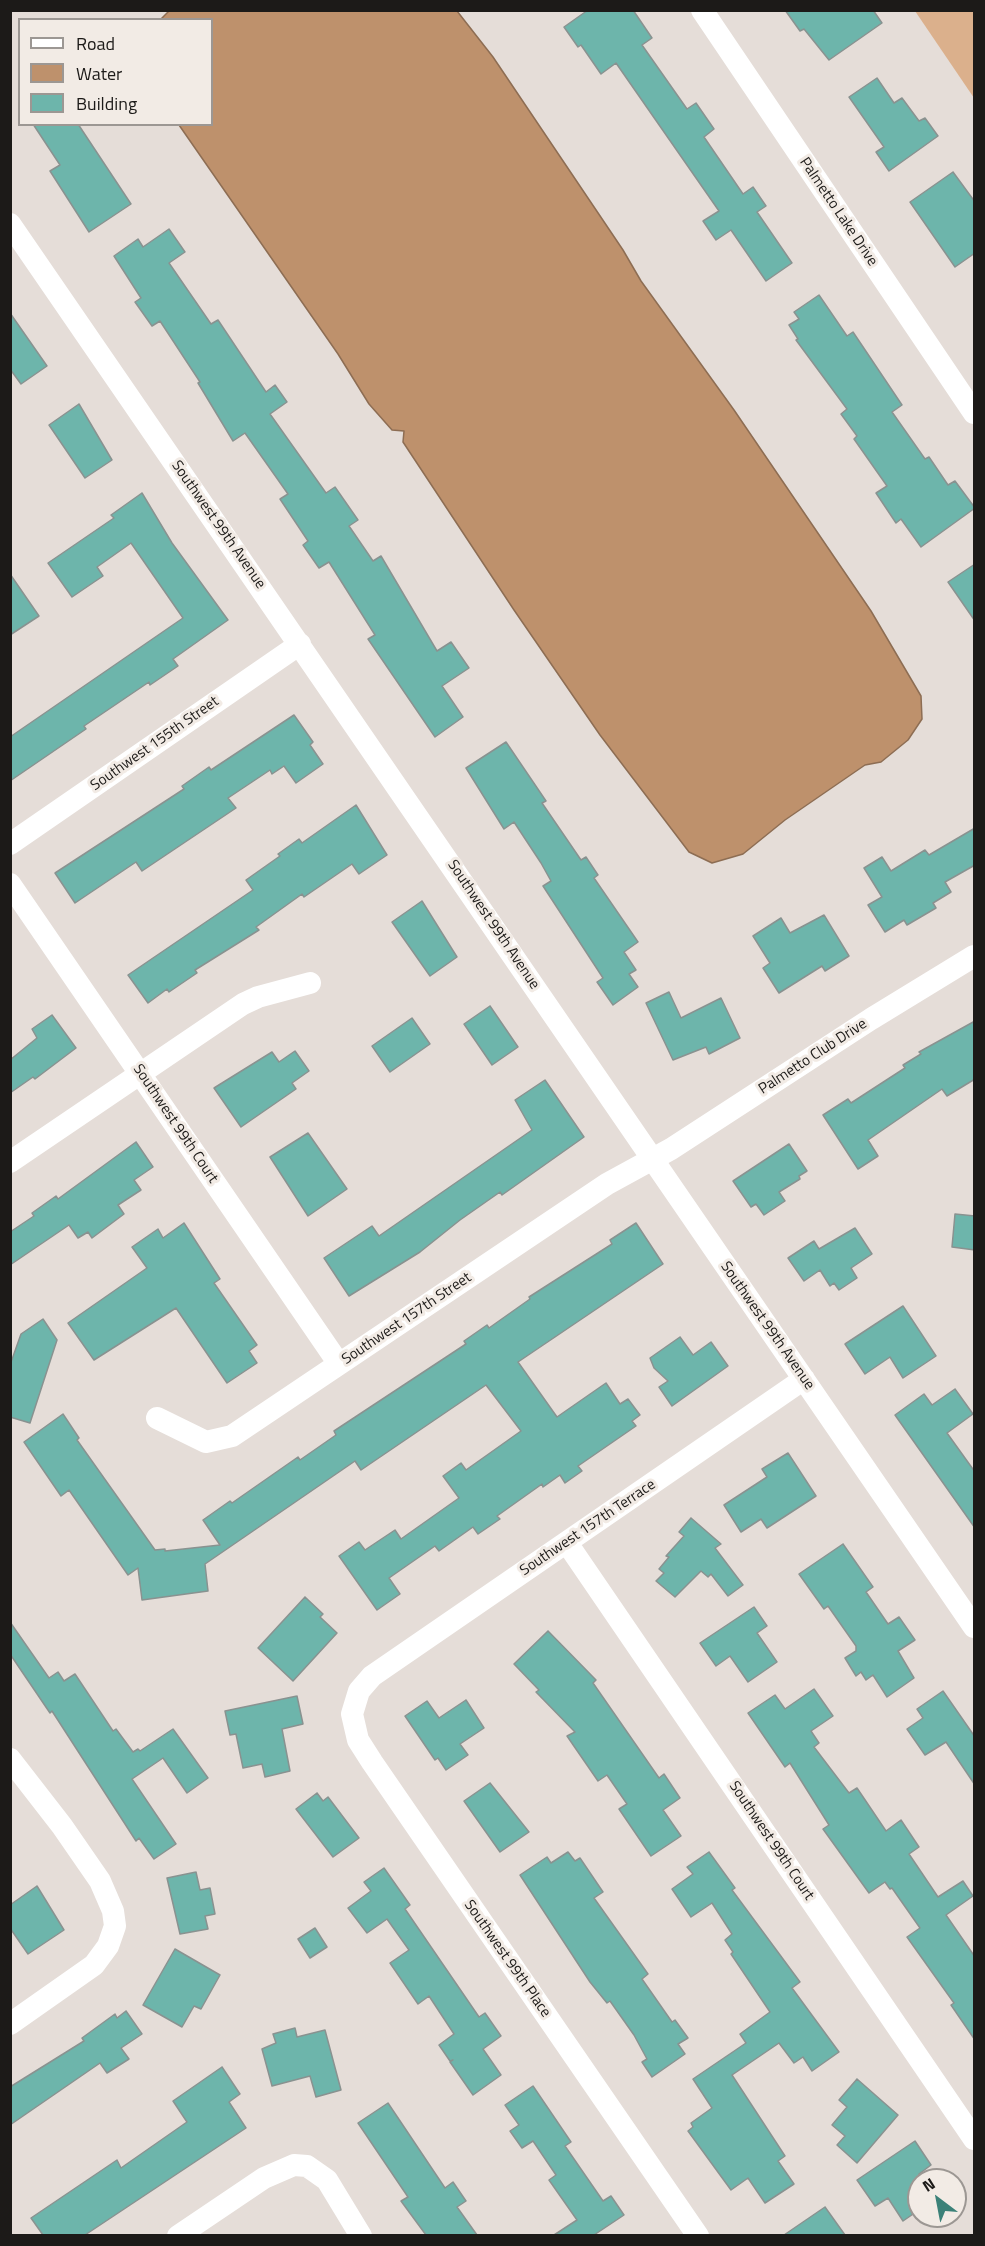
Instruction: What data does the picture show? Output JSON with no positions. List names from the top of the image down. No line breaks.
{"streets":{"street":["Palmetto Lake Drive","Southwest 99th Avenue","Southwest 155th Street","Palmetto Club Drive","Southwest 99th Court","Southwest 157th Street","Southwest 157th Terrace","Southwest 99th Place"]},"crossings":[["Southwest 99th Avenue","Southwest 155th Street"],["Southwest 99th Avenue","Palmetto Club Drive"],["Southwest 99th Avenue","Southwest 157th Street"],["Southwest 99th Avenue","Southwest 157th Terrace"],["Palmetto Club Drive","Southwest 157th Street"],["Southwest 99th Court","Southwest 157th Street"],["Southwest 99th Court","Southwest 157th Terrace"],["Southwest 157th Terrace","Southwest 99th Place"]],"legend":["Road","Water","Building"],"north":"top left"}
